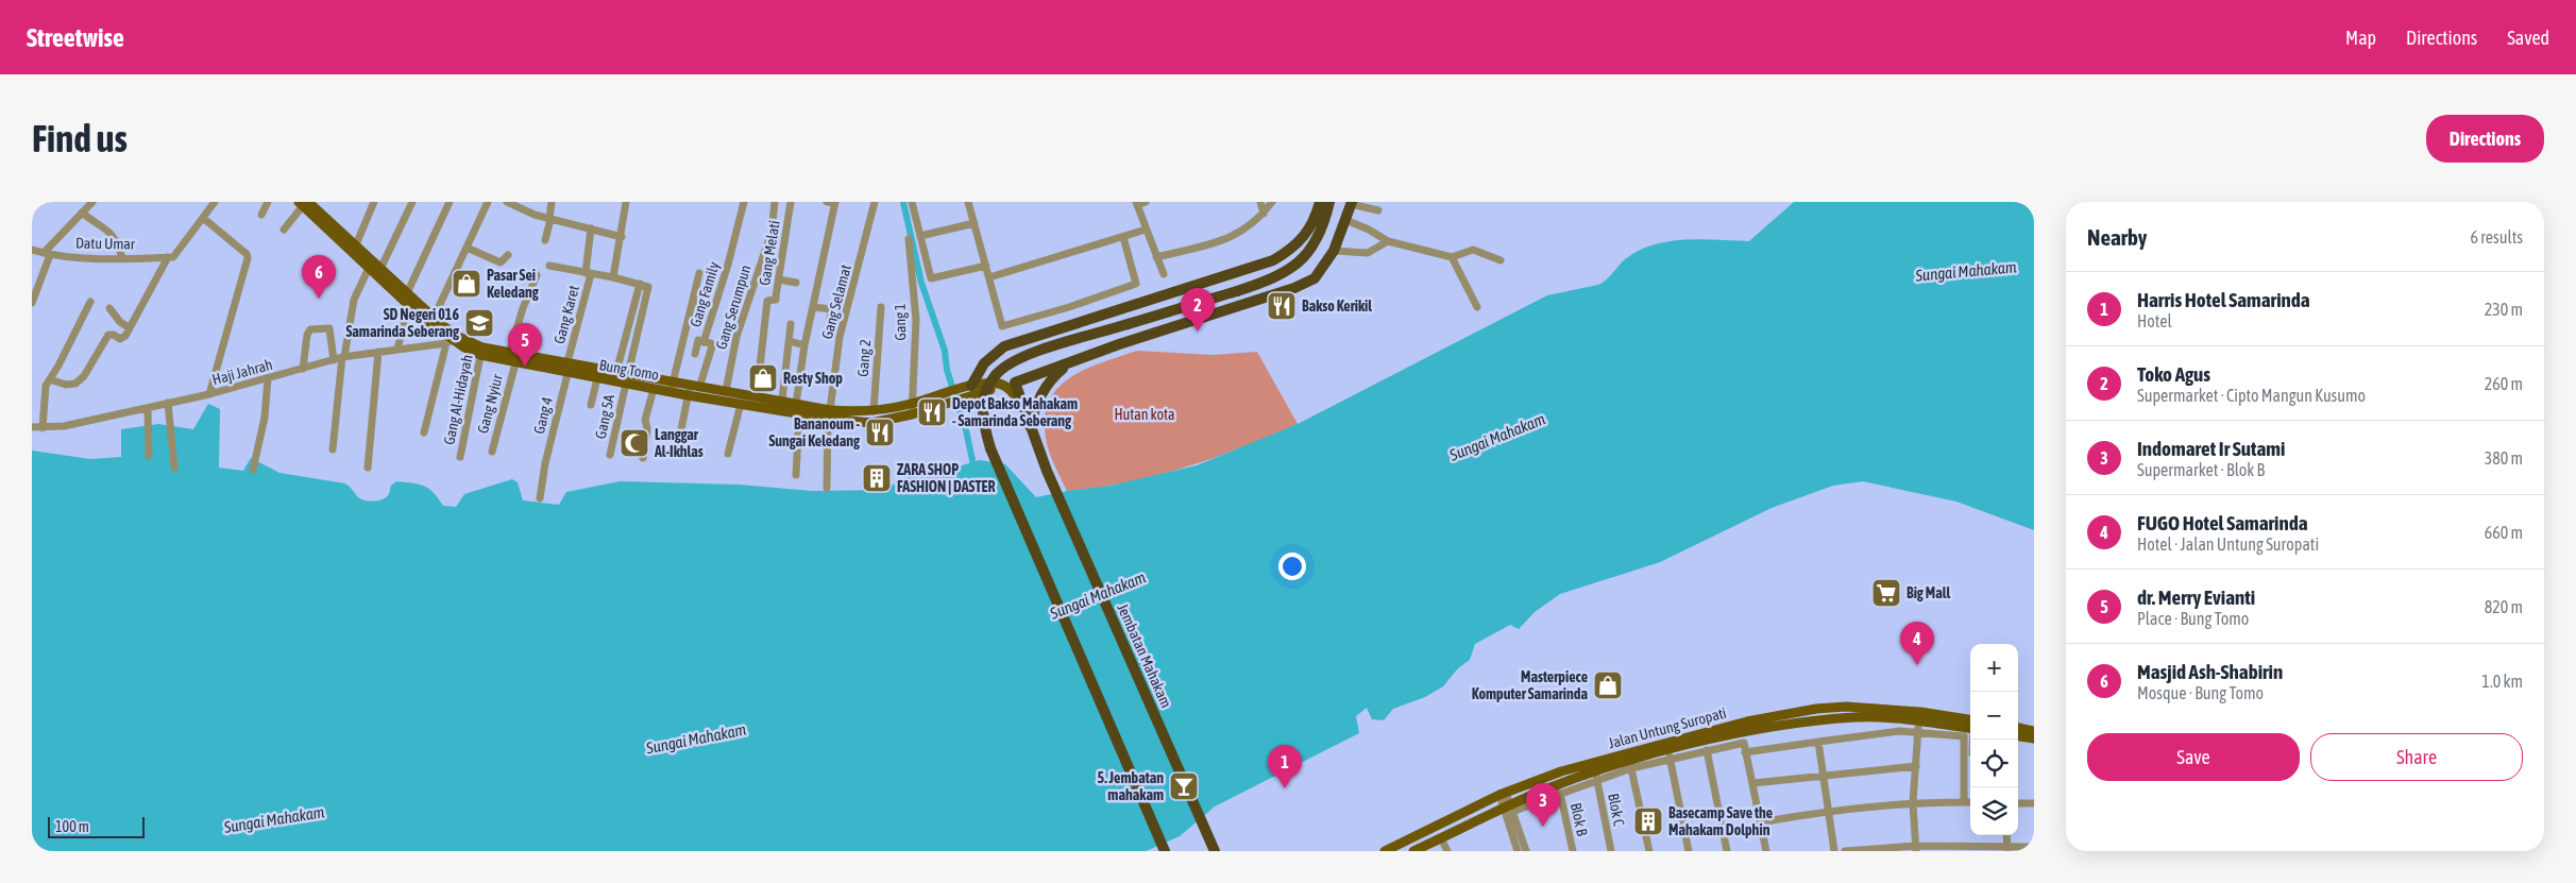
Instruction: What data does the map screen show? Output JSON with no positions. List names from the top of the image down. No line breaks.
{"streets":{"highway":["Jembatan Mahakam"],"main road":["Bung Tomo","Jalan Untung Suropati"],"street":["Datu Umar","Gang Melati","Gang Family","Gang Selamat","Gang Serumpun","Gang Karet","Gang 1","Gang 2","Haji Jahrah","Gang Al-Hidayah","Gang Nyiur","Gang 4","Gang 5A","Blok C","Blok B"]},"crossings":[["Gang Melati","Bung Tomo"],["Gang Family","Bung Tomo"],["Gang Selamat","Bung Tomo"],["Gang Serumpun","Bung Tomo"],["Gang Karet","Bung Tomo"],["Gang Karet","Gang 4"],["Gang 1","Bung Tomo"],["Gang 2","Bung Tomo"],["Bung Tomo","Haji Jahrah"],["Bung Tomo","Gang Al-Hidayah"],["Bung Tomo","Gang Nyiur"],["Bung Tomo","Gang 4"],["Bung Tomo","Gang 5A"],["Bung Tomo","Jembatan Mahakam"],["Jalan Untung Suropati","Blok C"]],"water":["Sungai Mahakam"],"parks":["Hutan kota"],"places":{"shop":["Pasar Sei Keledang","Resty Shop","Masterpiece Komputer Samarinda"],"restaurant":["Bakso Kerikil","Depot Bakso Mahakam - Samarinda Seberang","Bananoum - Sungai Keledang"],"school or university":["SD Negeri 016 Samarinda Seberang"],"mosque":["Langgar Al-Ikhlas"],"building":["ZARA SHOP FASHION | DASTER","Basecamp Save the Mahakam Dolphin"],"supermarket":["Big Mall"],"bar":["5. Jembatan mahakam"]},"scale_bar":"100 m","page":{"header":"Streetwise","nav":["Map","Directions","Saved"],"buttons":["Directions",["Save","Share"]],"title":"Find us","heading":["Nearby","6 results"],"pins":["6","2","5","4","1","3"],"list":[{"mark":"1","name":"Harris Hotel Samarinda","note":"Hotel","value":"230 m"},{"mark":"2","name":"Toko Agus","note":"Supermarket · Cipto Mangun Kusumo","value":"260 m"},{"mark":"3","name":"Indomaret Ir Sutami","note":"Supermarket · Blok B","value":"380 m"},{"mark":"4","name":"FUGO Hotel Samarinda","note":"Hotel · Jalan Untung Suropati","value":"660 m"},{"mark":"5","name":"dr. Merry Evianti","note":"Place · Bung Tomo","value":"820 m"},{"mark":"6","name":"Masjid Ash-Shabirin","note":"Mosque · Bung Tomo","value":"1.0 km"}],"map_buttons":["+","−"],"scale":"100 m"}}
